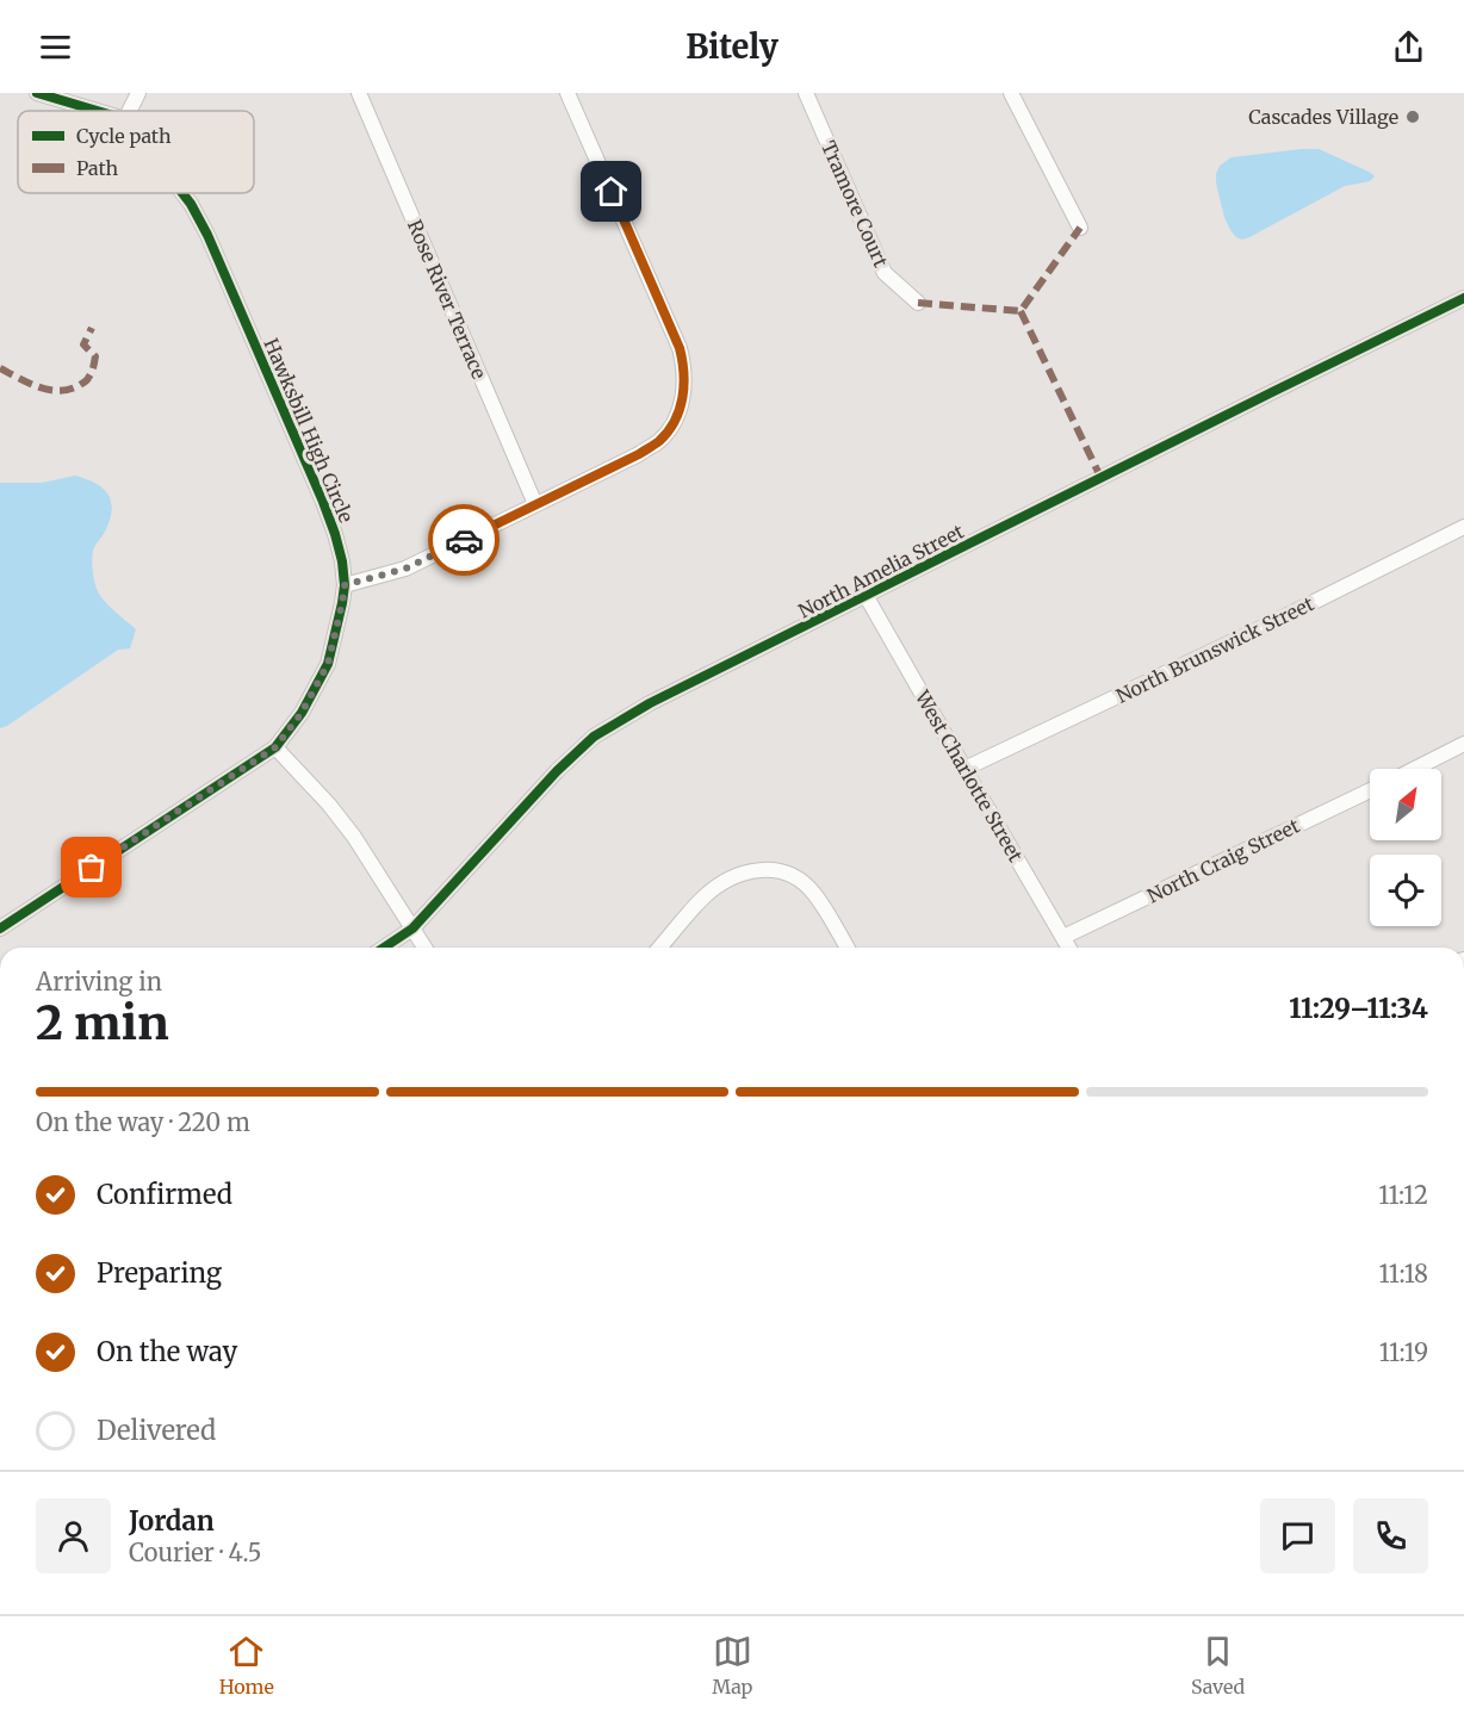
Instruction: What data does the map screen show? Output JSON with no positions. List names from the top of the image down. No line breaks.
{"streets":{"street":["Tramore Court","Rose River Terrace","Hawksbill High Circle","North Amelia Street","North Brunswick Street","West Charlotte Street","North Craig Street"]},"crossings":[["North Amelia Street","West Charlotte Street"],["North Brunswick Street","West Charlotte Street"],["West Charlotte Street","North Craig Street"]],"places":["Cascades Village"],"legend":["Cycle path","Path"],"north":"top right","page":{"header":"Bitely","heading":["2 min","Arriving in","11:29–11:34"],"panel":["Jordan","Courier · 4.5"],"bar":"On the way · 220 m","list":[["Confirmed","11:12"],["Preparing","11:18"],["On the way","11:19"],"Delivered"],"tabs":["Home","Map","Saved"]}}
